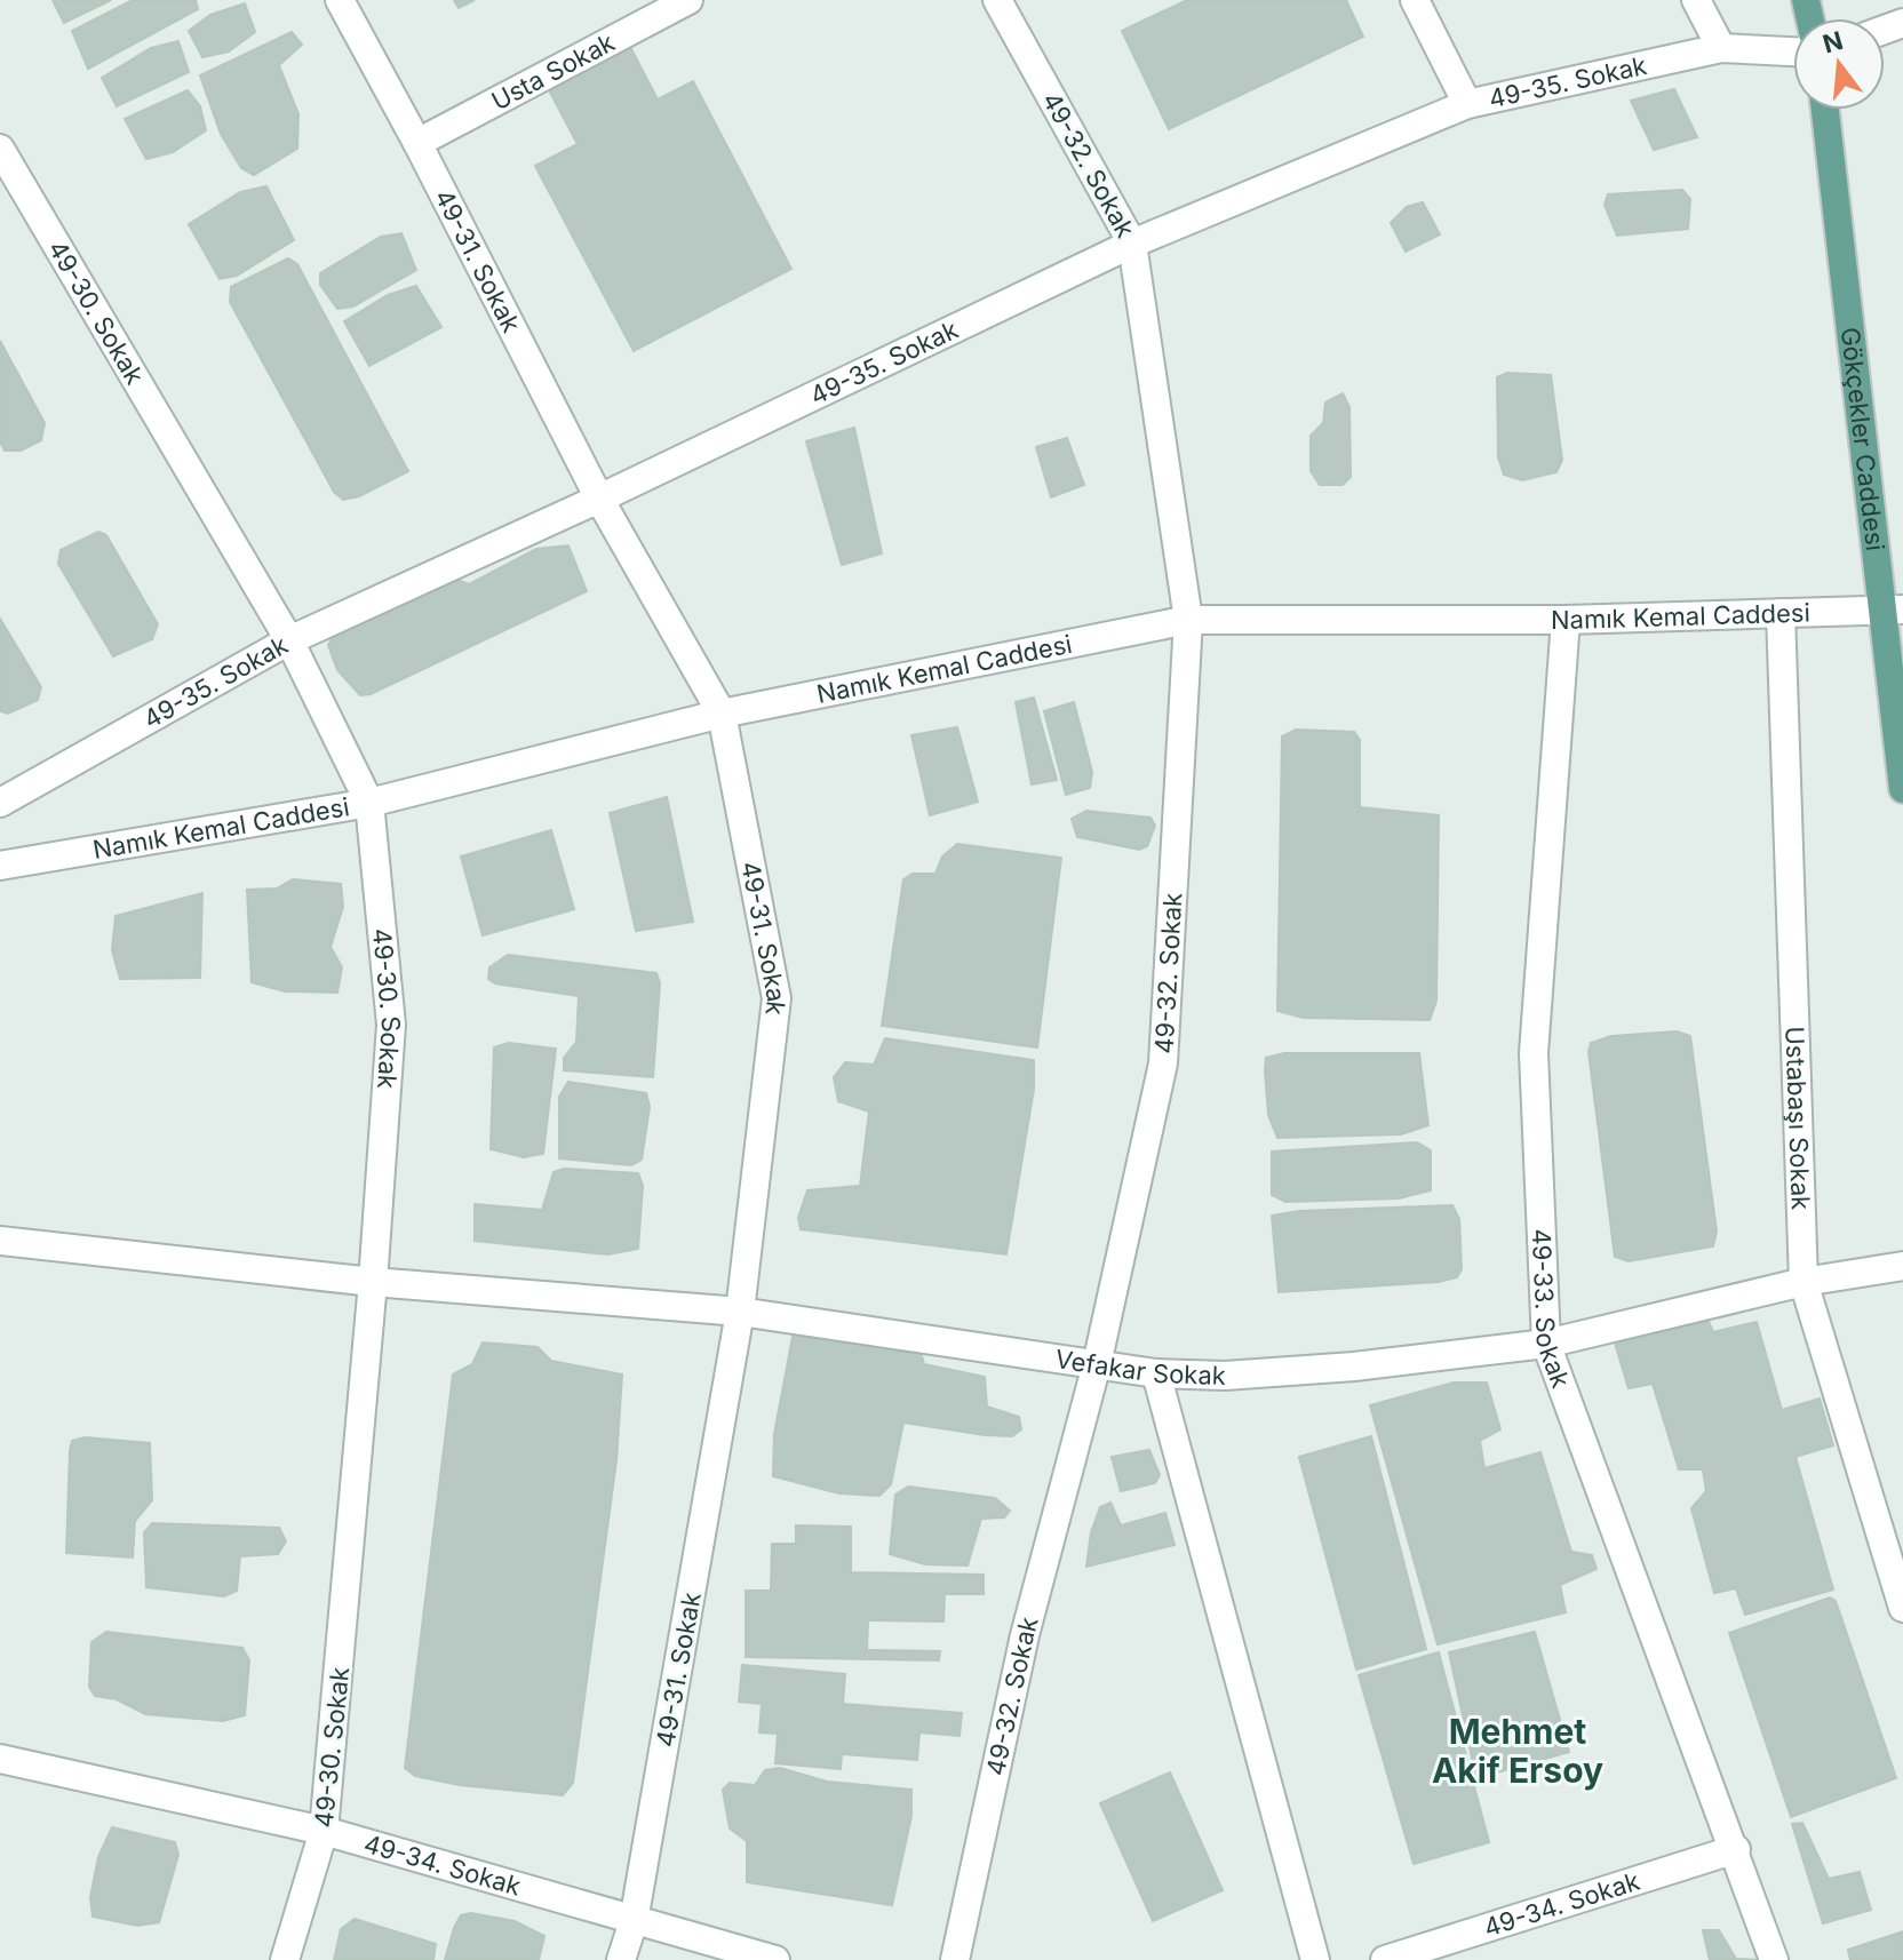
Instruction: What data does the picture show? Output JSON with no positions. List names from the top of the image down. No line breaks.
{"streets":{"main road":["Gökçekler Caddesi"],"street":["Usta Sokak","49-35. Sokak","49-32. Sokak","49-31. Sokak","49-30. Sokak","Namık Kemal Caddesi","Ustabaşı Sokak","49-33. Sokak","Vefakar Sokak","49-34. Sokak"]},"crossings":[["Usta Sokak","49-31. Sokak"],["49-35. Sokak","49-32. Sokak"],["49-35. Sokak","49-31. Sokak"],["49-35. Sokak","49-30. Sokak"],["49-32. Sokak","Namık Kemal Caddesi"],["49-32. Sokak","Vefakar Sokak"],["49-31. Sokak","Namık Kemal Caddesi"],["49-31. Sokak","Vefakar Sokak"],["49-31. Sokak","49-34. Sokak"],["49-30. Sokak","Namık Kemal Caddesi"],["49-30. Sokak","Vefakar Sokak"],["49-30. Sokak","49-34. Sokak"],["Gökçekler Caddesi","Namık Kemal Caddesi"],["Namık Kemal Caddesi","Ustabaşı Sokak"],["Namık Kemal Caddesi","49-33. Sokak"],["Ustabaşı Sokak","Vefakar Sokak"],["49-33. Sokak","Vefakar Sokak"],["49-33. Sokak","49-34. Sokak"]],"districts":["Mehmet Akif Ersoy"],"north":"top"}
